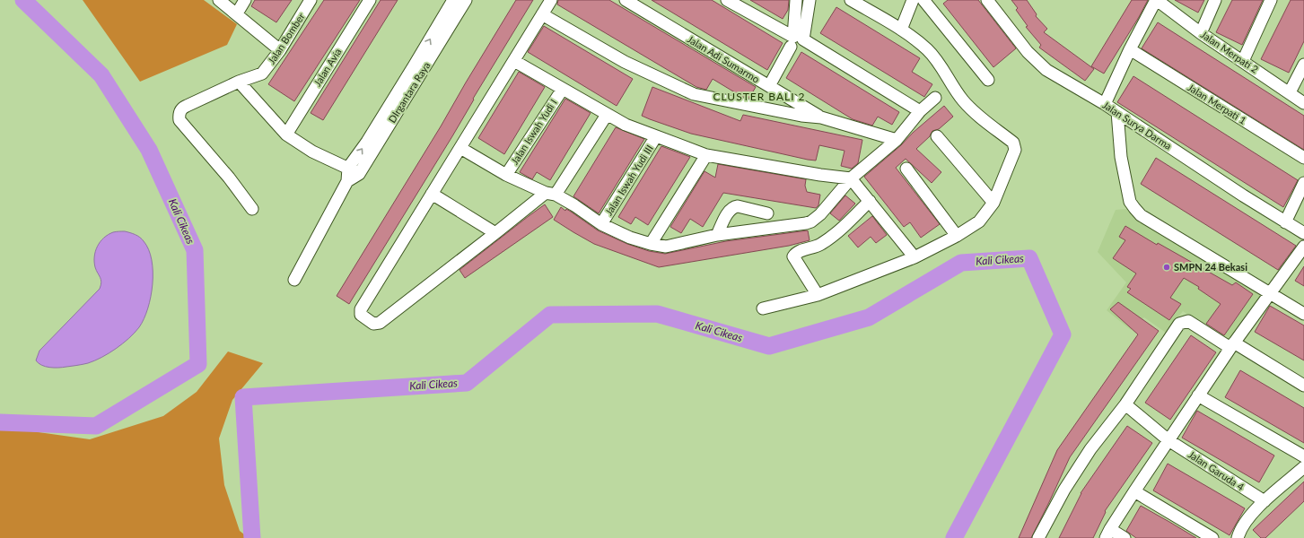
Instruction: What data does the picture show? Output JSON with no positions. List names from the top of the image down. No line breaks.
{"streets":{"street":["Jalan Bomber","Jalan Merpati 2","Jalan Adi Sumarmo","Jalan Avia","DIrgantara Raya","Jalan Merpati 1","Jalan Surya Darma","Jalan Iswah Yudi I","Jalan Iswah Yudi III","Jalan Garuda 4"]},"districts":["CLUSTER BALI 2"],"water":["Kali Cikeas"],"places":["SMPN 24 Bekasi"]}
